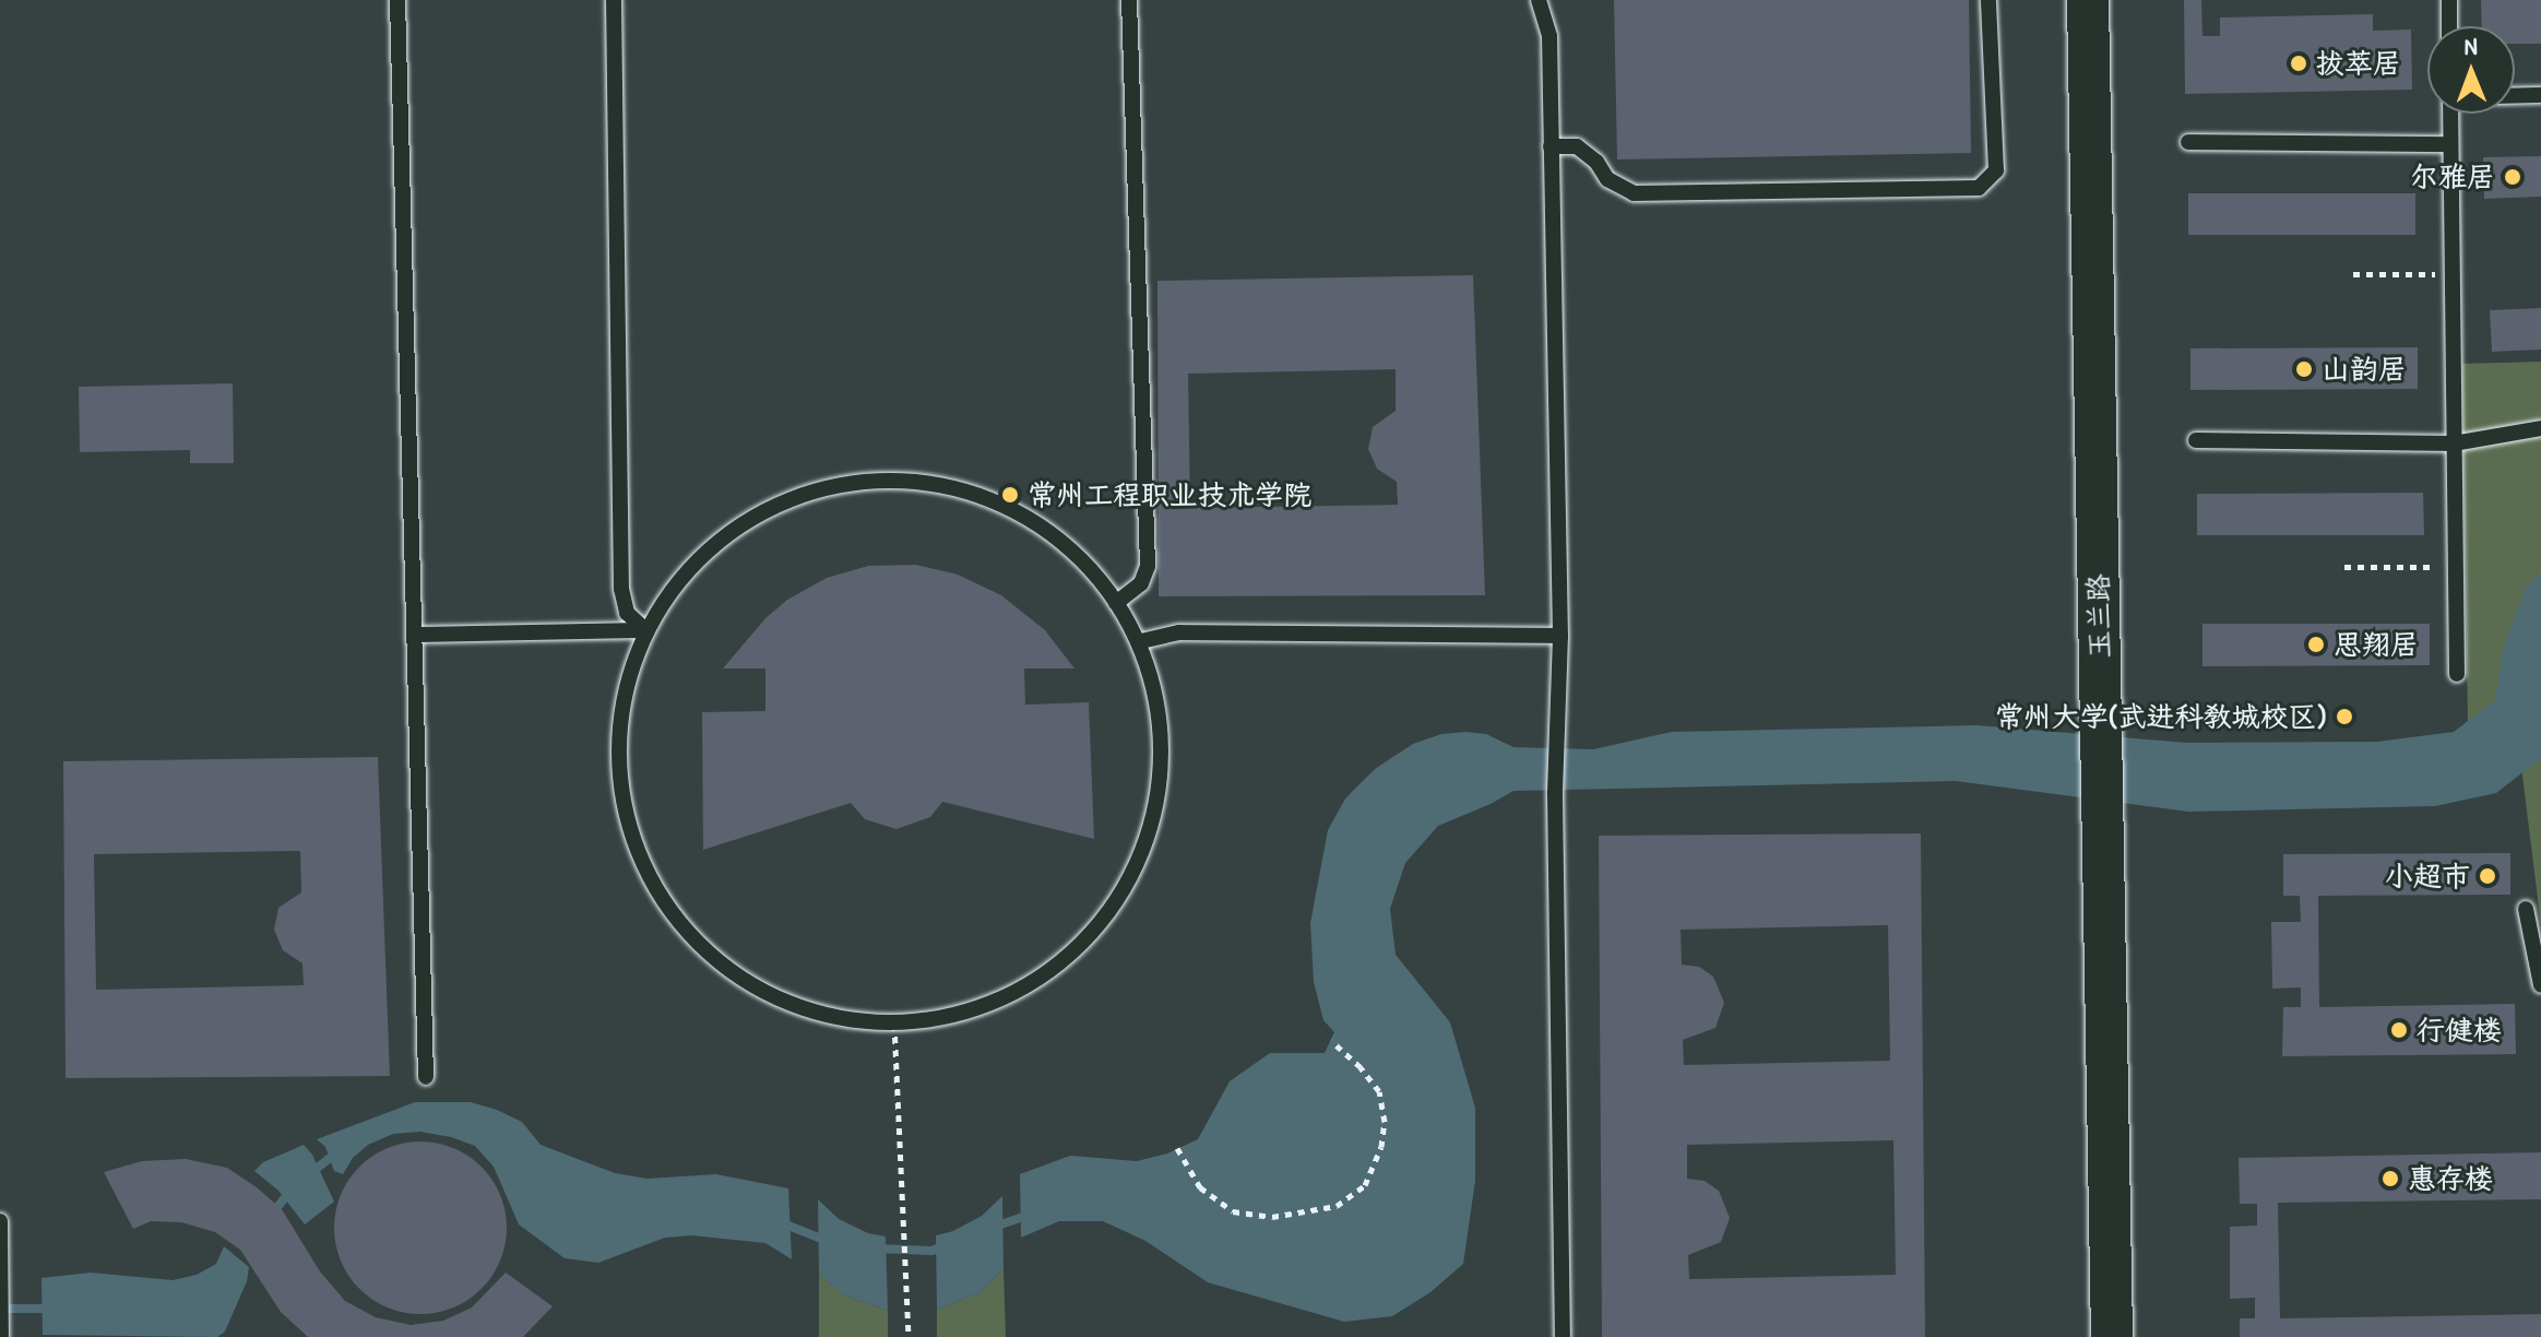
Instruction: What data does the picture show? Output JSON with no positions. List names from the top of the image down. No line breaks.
{"streets":{"street":["玉兰路"]},"places":["拔萃居","尔雅居","山韵居","常州工程职业技术学院","思翔居","常州大学(武进科教城校区)","小超市","行健楼","惠存楼"],"north":"top"}
